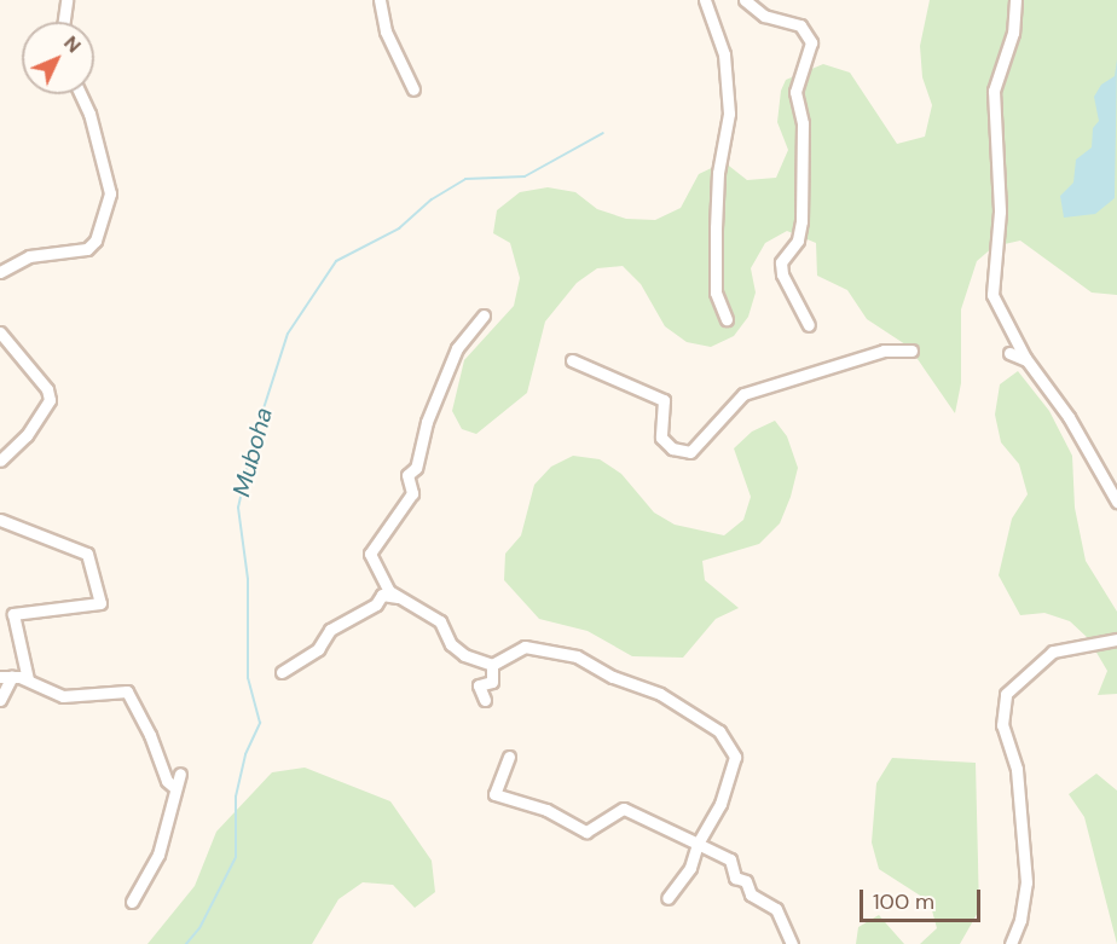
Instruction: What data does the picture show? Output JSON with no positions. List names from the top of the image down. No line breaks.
{"water":["Muboha"],"scale_bar":"100 m","north":"top right"}
